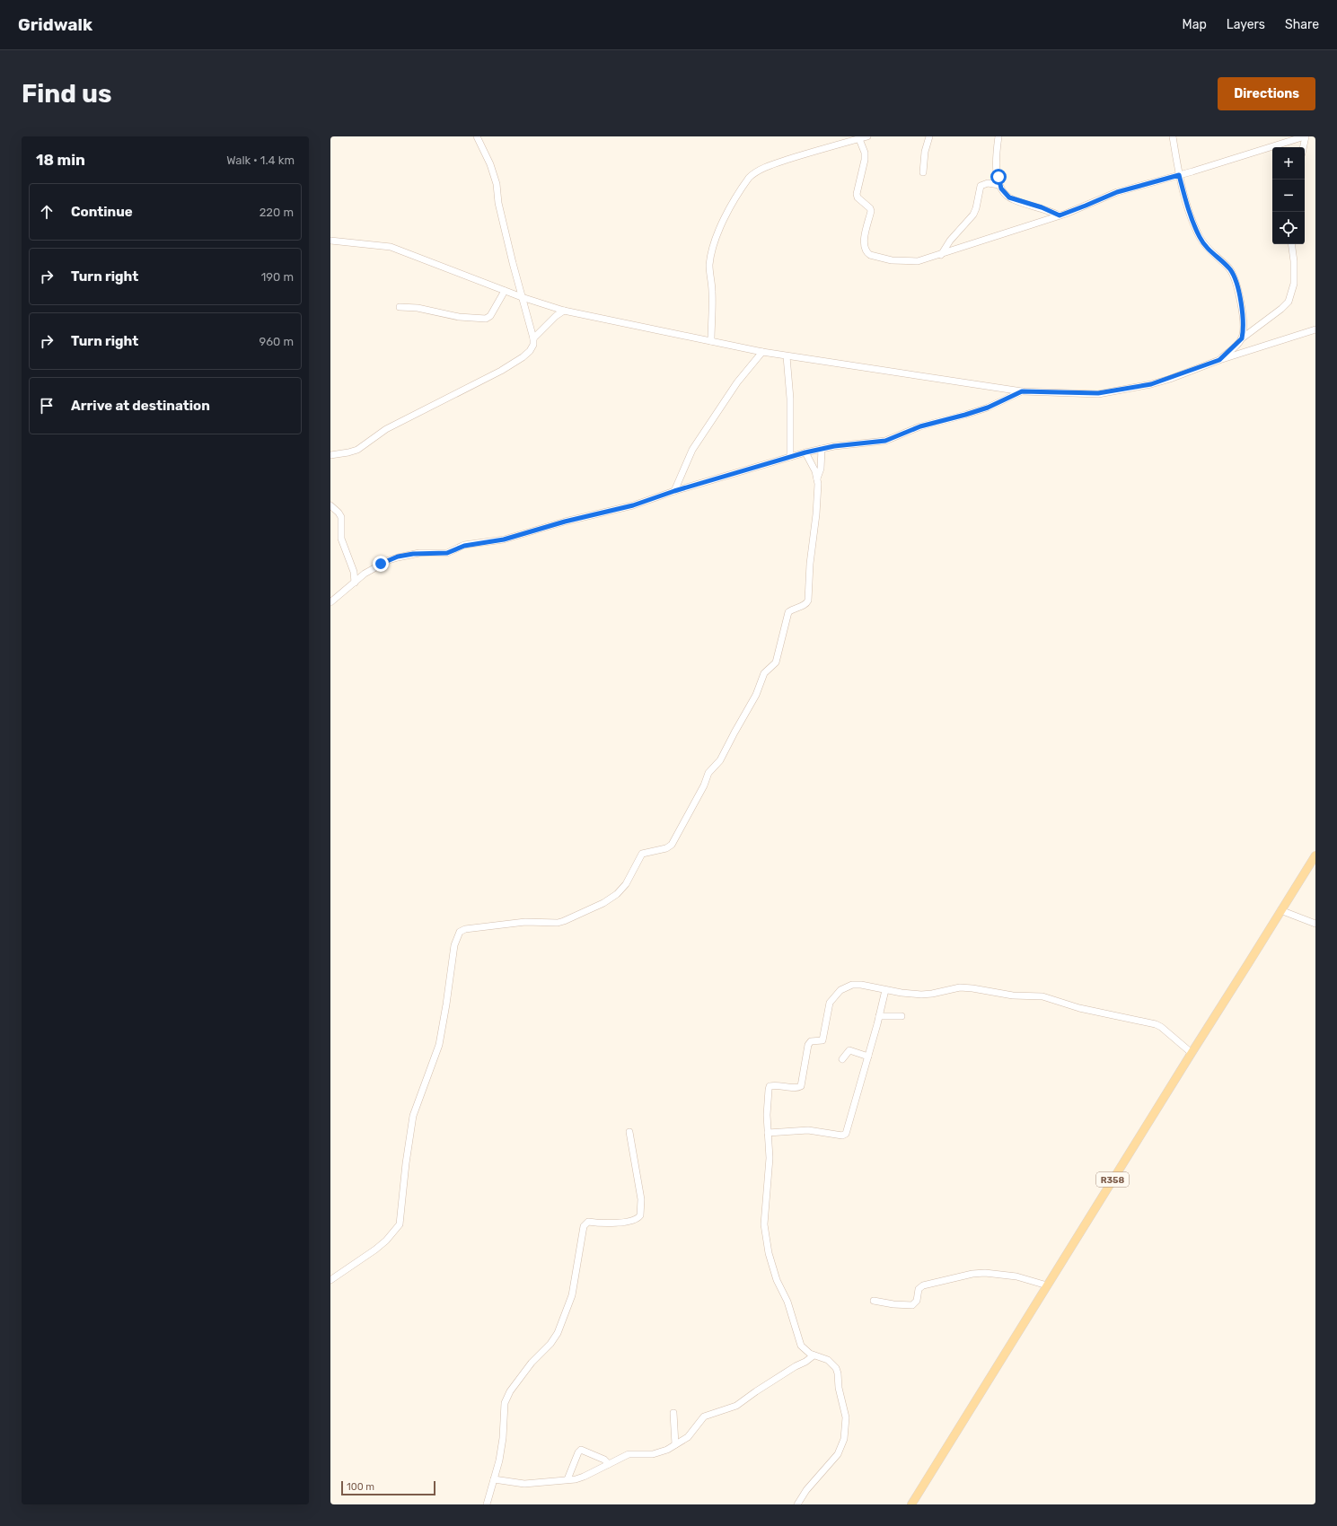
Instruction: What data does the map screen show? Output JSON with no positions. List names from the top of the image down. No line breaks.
{"streets":{"main road":["R358"]},"scale_bar":"100 m","page":{"header":"Gridwalk","nav":["Map","Layers","Share"],"buttons":"Directions","title":"Find us","heading":["18 min","Walk · 1.4 km"],"map_buttons":["+","−"],"list":[["Continue","220 m"],["Turn right","190 m"],["Turn right","960 m"],"Arrive at destination"],"scale":"100 m"}}
